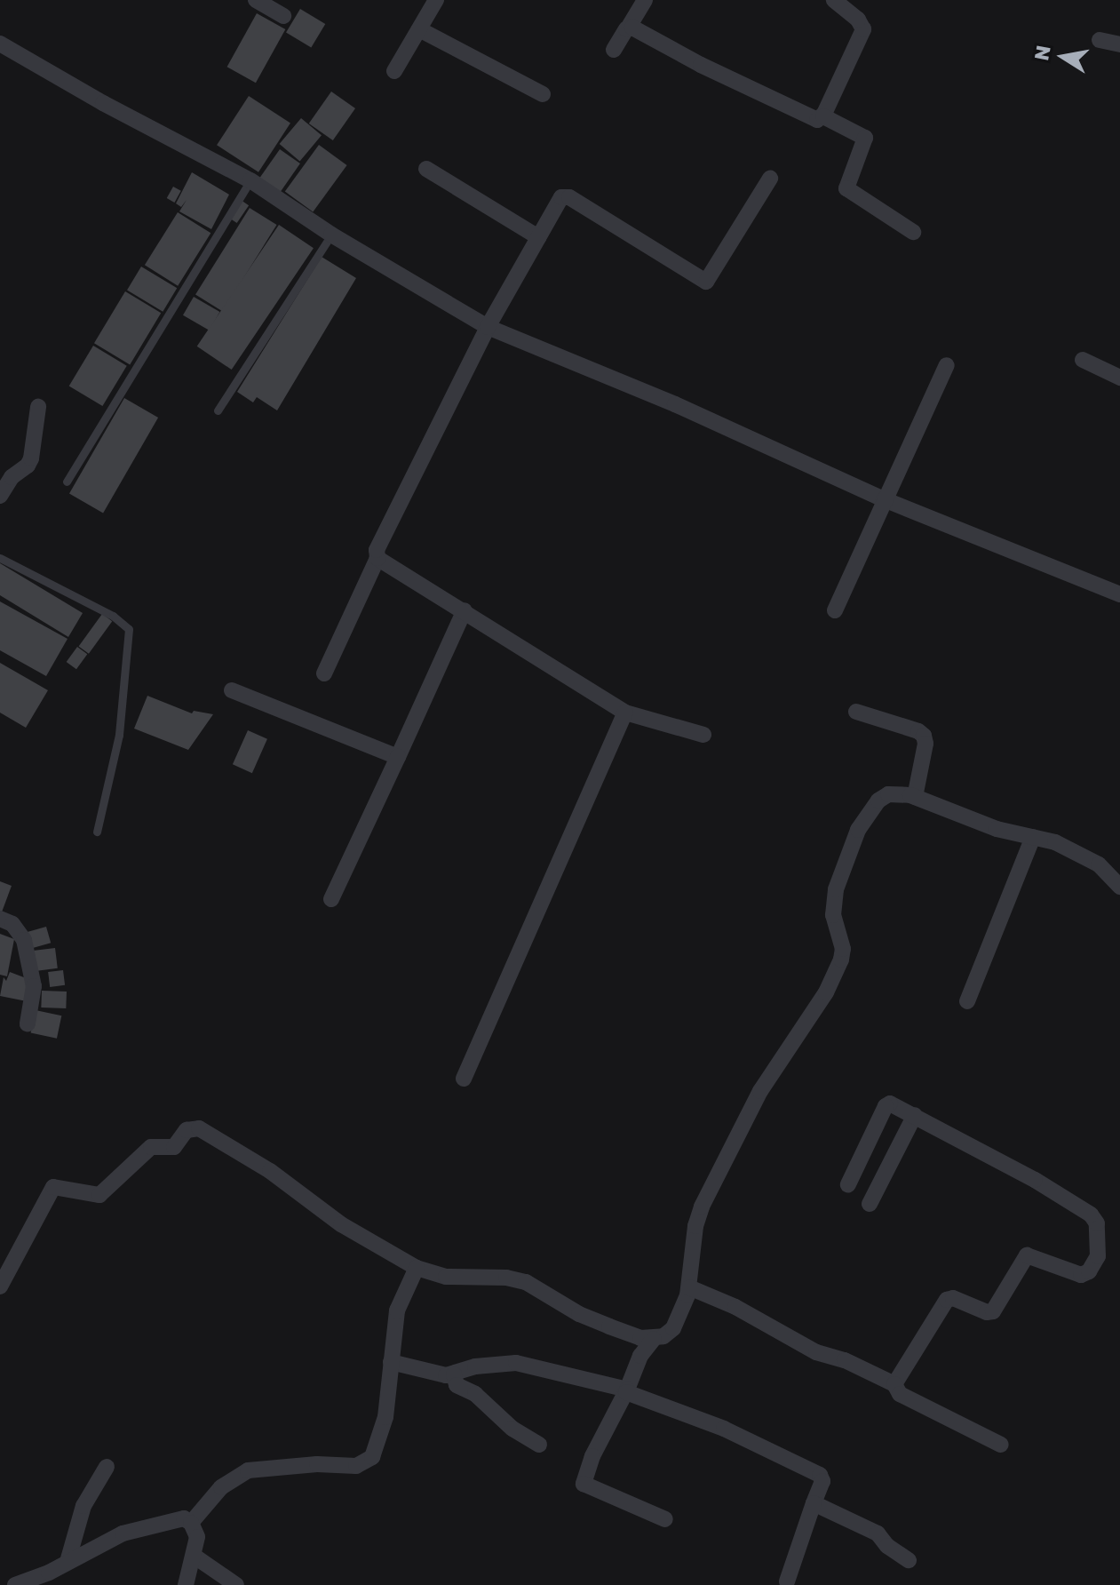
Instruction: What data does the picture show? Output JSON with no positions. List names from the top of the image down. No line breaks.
{"north":"left"}
